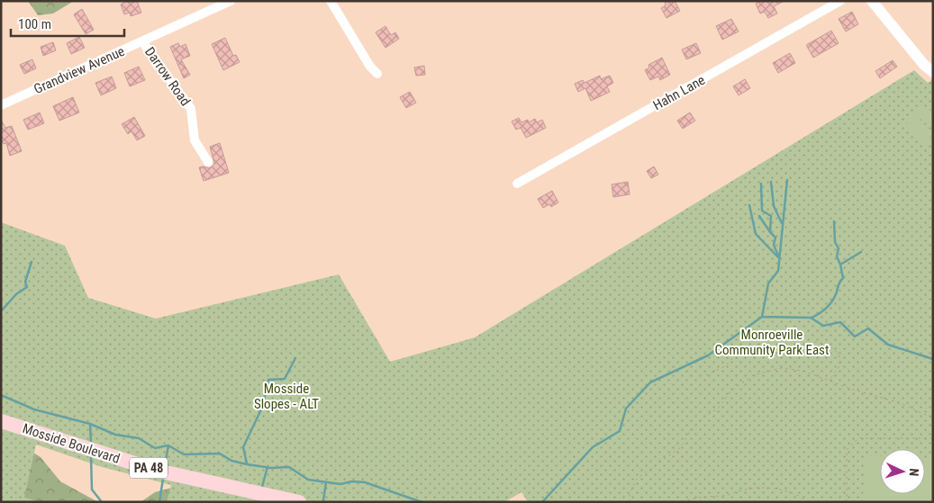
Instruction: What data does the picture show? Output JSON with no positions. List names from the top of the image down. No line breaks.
{"streets":{"main road":["Mosside Boulevard","PA 48"],"street":["Grandview Avenue","Darrow Road","Hahn Lane"]},"crossings":[["Grandview Avenue","Darrow Road"]],"parks":["Monroeville Community Park East","Mosside Slopes - ALT"],"scale_bar":"100 m","north":"right"}
